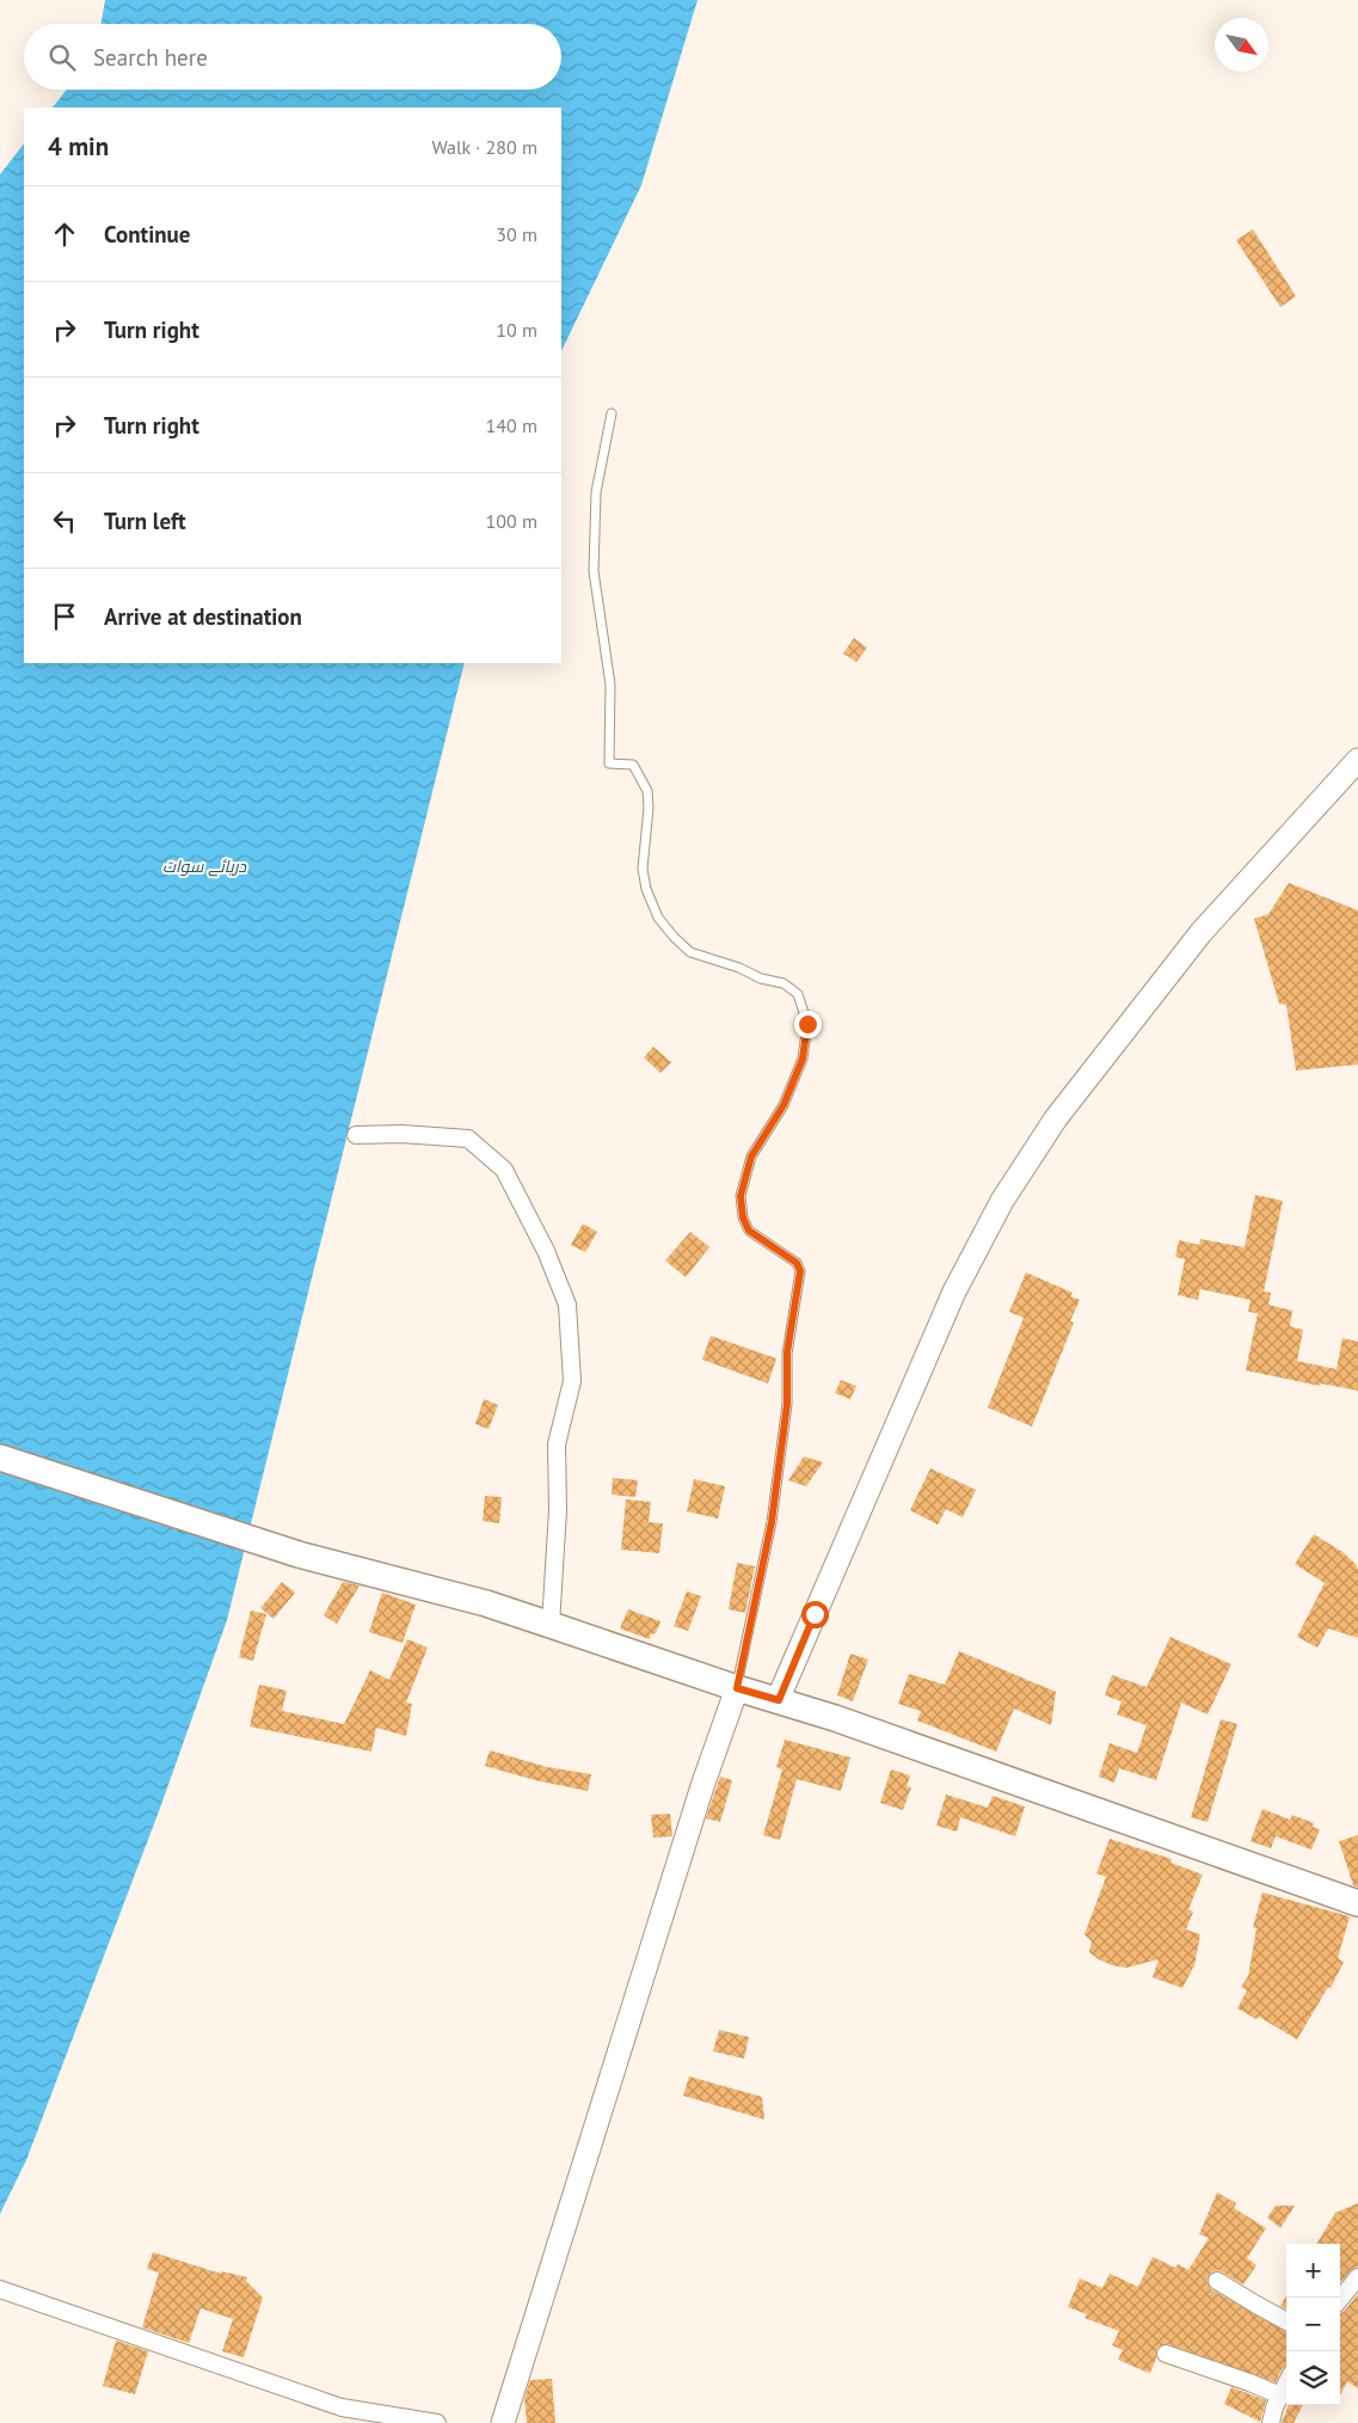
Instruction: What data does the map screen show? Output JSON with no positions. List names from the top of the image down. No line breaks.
{"water":["دریائے سوات"],"north":"bottom right","page":{"search":"Search here","heading":["4 min","Walk · 280 m"],"list":[["Continue","30 m"],["Turn right","10 m"],["Turn right","140 m"],["Turn left","100 m"],"Arrive at destination"],"map_buttons":["+","−"]}}
